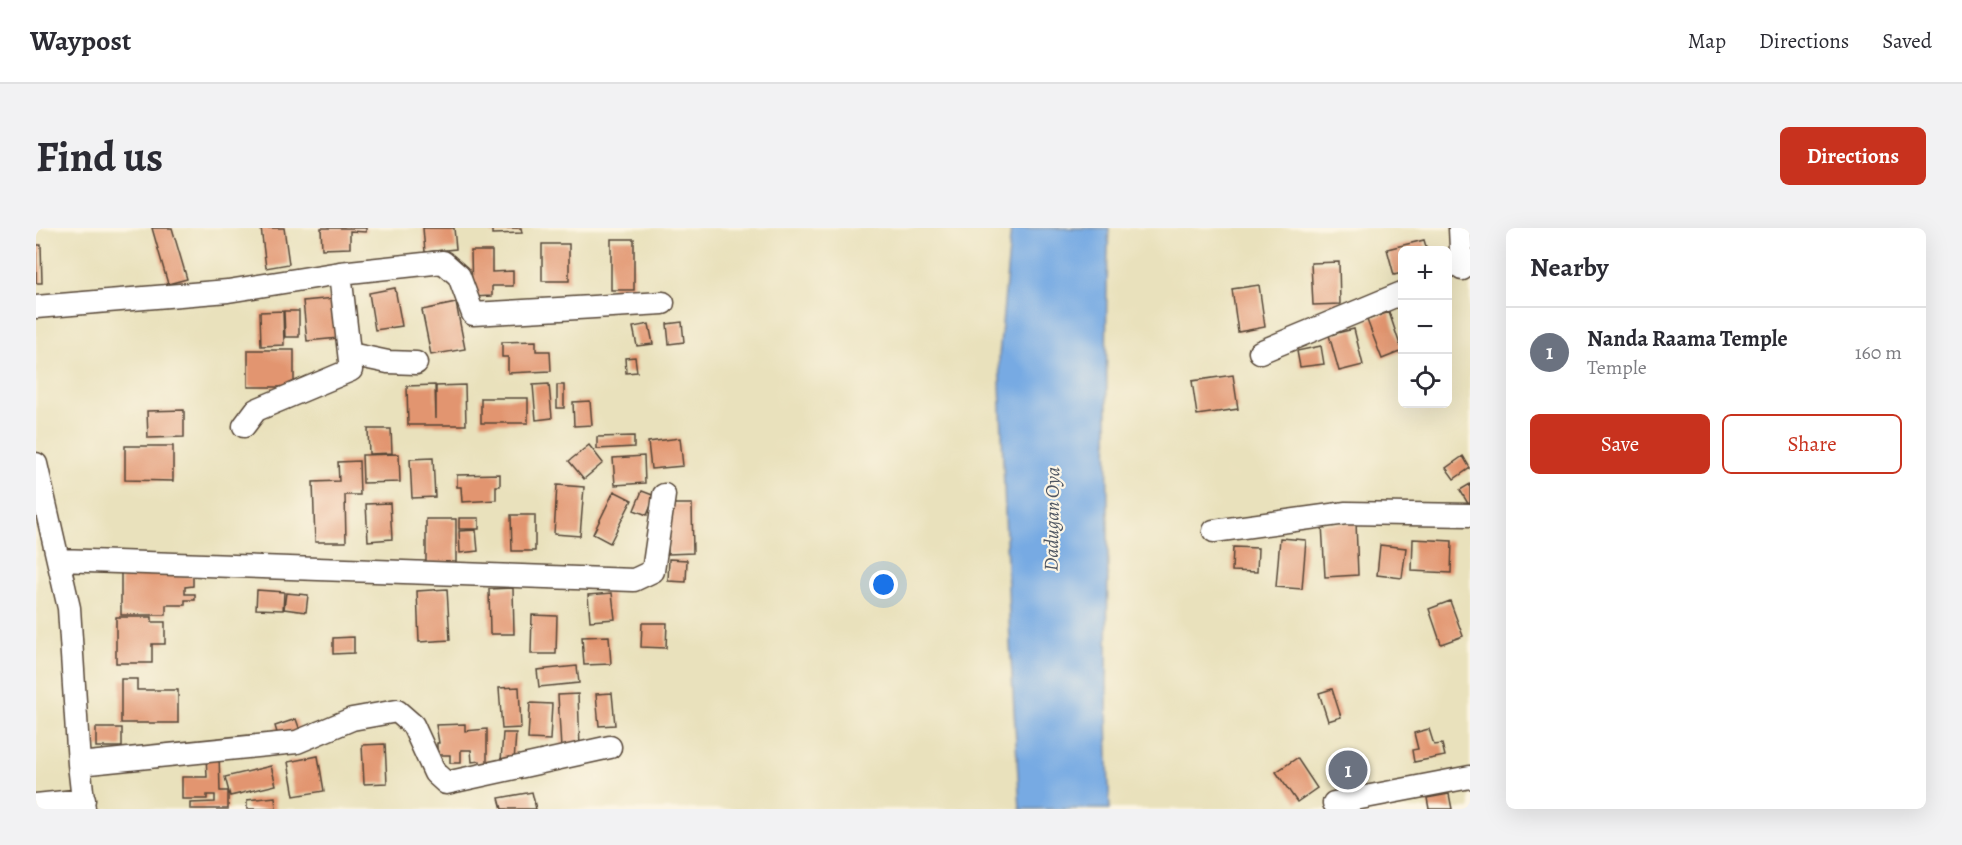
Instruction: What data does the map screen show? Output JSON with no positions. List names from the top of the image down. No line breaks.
{"water":["Dadugan Oya"],"page":{"header":"Waypost","nav":["Map","Directions","Saved"],"buttons":["Directions",["Save","Share"]],"title":"Find us","heading":"Nearby","map_buttons":["+","−"],"list":[{"mark":"1","name":"Nanda Raama Temple","note":"Temple","value":"160 m"}],"pins":"1"}}
